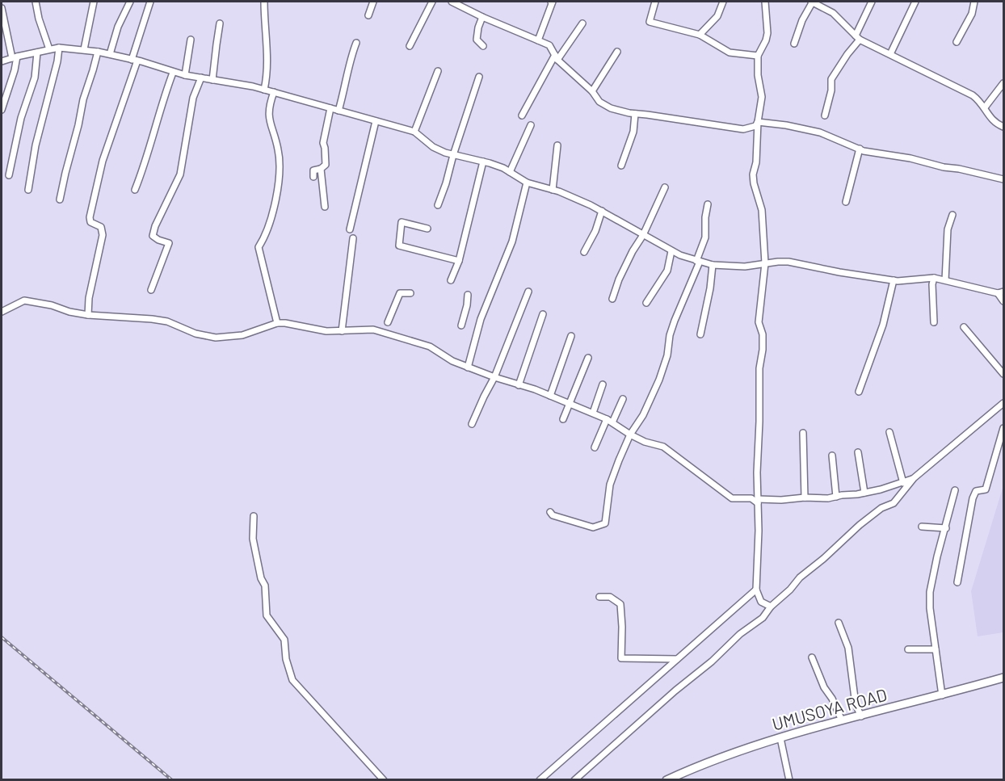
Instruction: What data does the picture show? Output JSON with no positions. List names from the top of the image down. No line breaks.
{"streets":{"main road":["UMUSOYA ROAD"]}}
